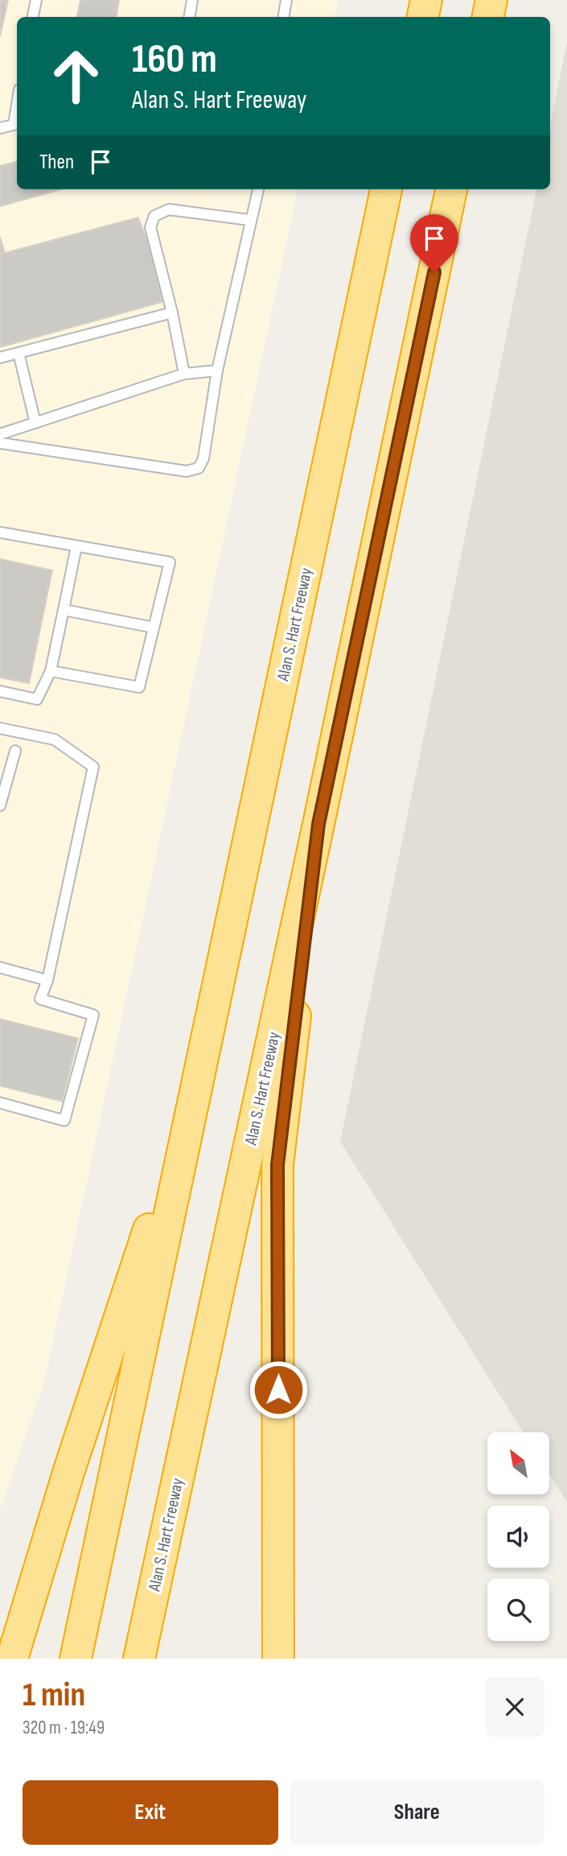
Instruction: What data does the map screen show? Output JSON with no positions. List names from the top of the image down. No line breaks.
{"streets":{"highway":["Alan S. Hart Freeway"]},"north":"top left","page":{"turn":["160 m","Alan S. Hart Freeway"],"then":"Then","heading":["1 min","320 m · 19:49"],"buttons":["Exit","Share"]}}
